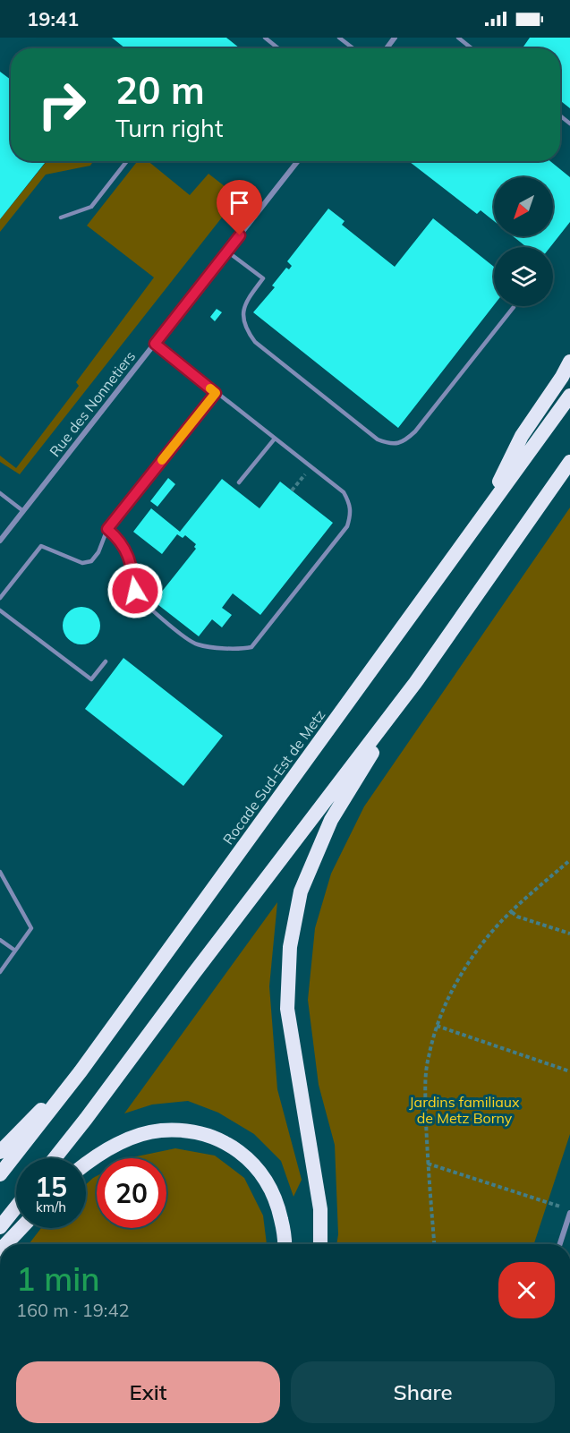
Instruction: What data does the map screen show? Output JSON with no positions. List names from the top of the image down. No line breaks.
{"streets":{"highway":["Rocade Sud-Est de Metz"],"street":["Rue des Nonnetiers"]},"parks":["Jardins familiaux de Metz Borny"],"north":"bottom left","page":{"status":"19:41","turn":["20 m","Turn right"],"speed":"15 km/h","limit":"20","heading":["1 min","160 m · 19:42"],"buttons":["Exit","Share"]}}
